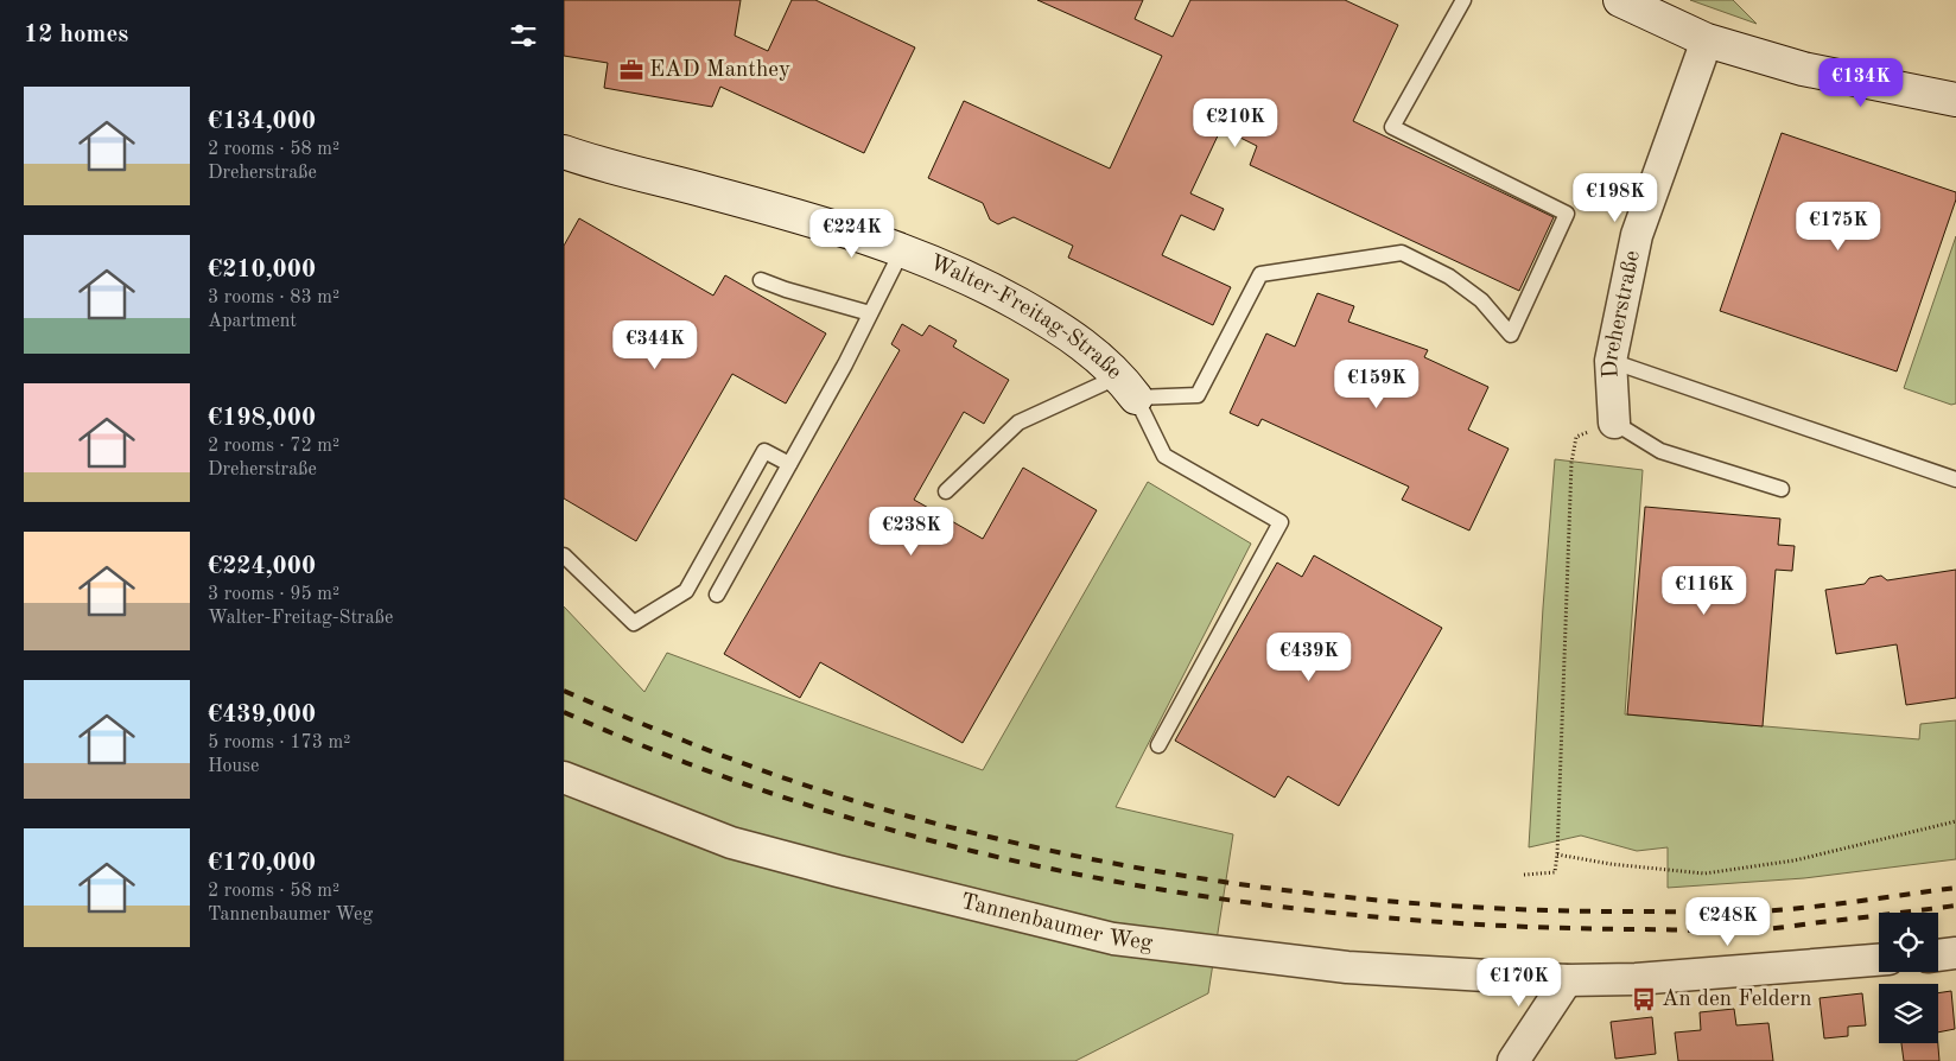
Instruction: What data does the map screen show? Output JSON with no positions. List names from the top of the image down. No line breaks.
{"streets":{"street":["Dreherstraße","Walter-Freitag-Straße","Tannenbaumer Weg"]},"places":{"office":["EAD Manthey"],"bus stop":["An den Feldern"]},"page":{"heading":"12 homes","price":["€134K","€210K","€198K","€175K","€224K","€344K","€159K","€238K","€116K","€439K","€248K","€170K"],"list":[{"name":"€134,000","note":"2 rooms · 58 m² · Dreherstraße"},{"name":"€210,000","note":"3 rooms · 83 m² · Apartment"},{"name":"€198,000","note":"2 rooms · 72 m² · Dreherstraße"},{"name":"€224,000","note":"3 rooms · 95 m² · Walter-Freitag-Straße"},{"name":"€439,000","note":"5 rooms · 173 m² · House"},{"name":"€170,000","note":"2 rooms · 58 m² · Tannenbaumer Weg"}]}}
